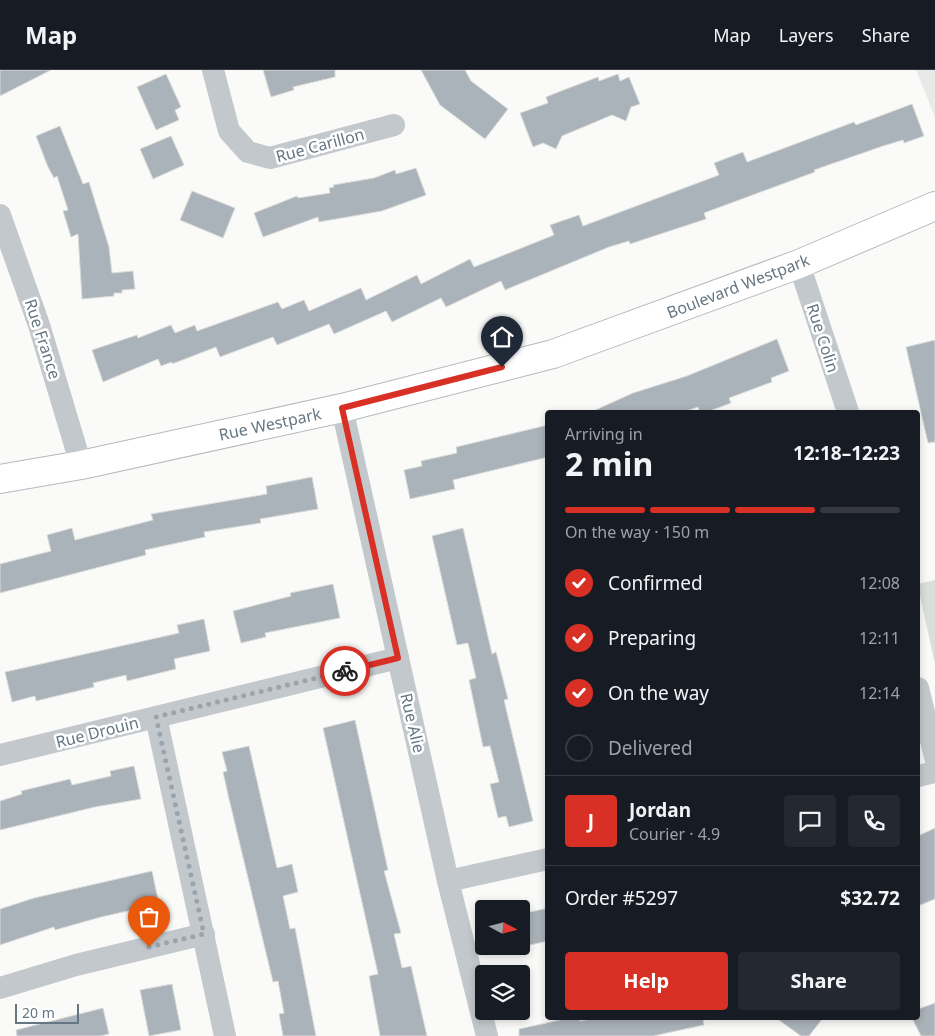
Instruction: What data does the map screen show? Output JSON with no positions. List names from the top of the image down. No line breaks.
{"streets":{"street":["Rue Carillon","Boulevard Westpark","Rue Colin","Rue France","Rue Westpark","Rue Alie","Rue Drouin"]},"crossings":[["Boulevard Westpark","Rue Colin"],["Boulevard Westpark","Rue Westpark"],["Rue France","Rue Westpark"],["Rue Westpark","Rue Alie"],["Rue Alie","Rue Drouin"]],"scale_bar":"20 m","north":"right","page":{"header":"Map","nav":["Map","Layers","Share"],"heading":["2 min","Arriving in","12:18–12:23"],"panel":["Jordan","Courier · 4.9","Order #5297","$32.72"],"bar":"On the way · 150 m","list":[["Confirmed","12:08"],["Preparing","12:11"],["On the way","12:14"],"Delivered"],"round":"J","buttons":["Help","Share"],"scale":"20 m"}}
